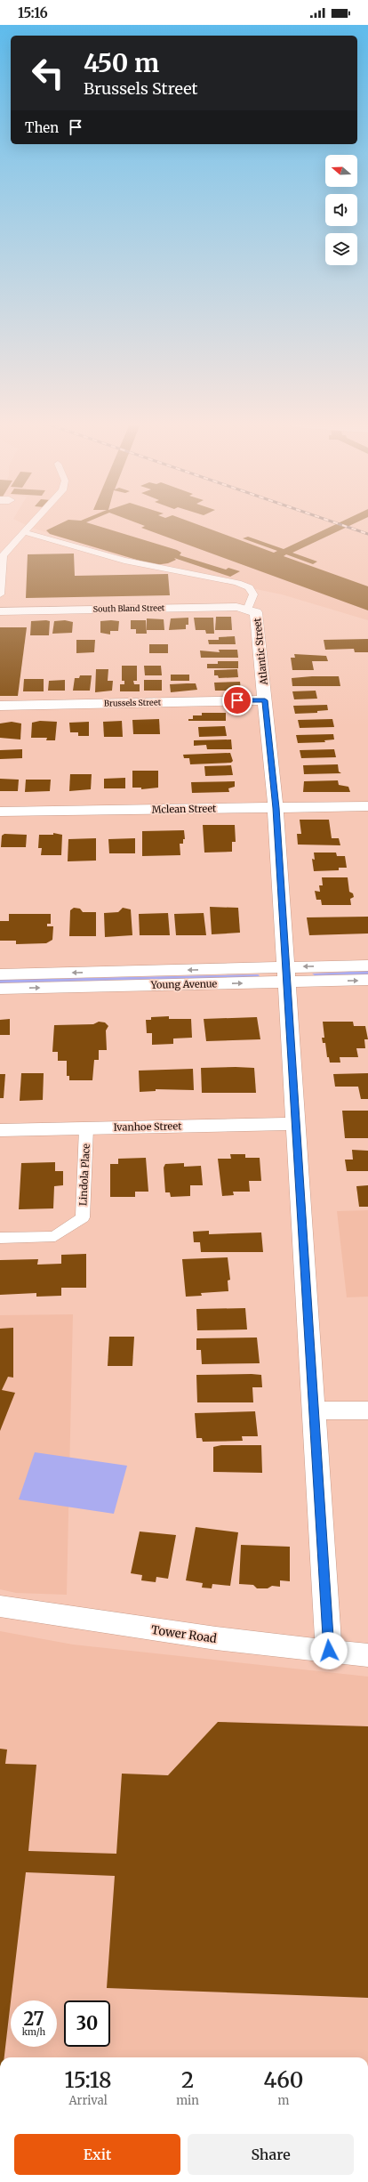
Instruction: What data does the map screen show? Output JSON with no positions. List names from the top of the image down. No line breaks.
{"streets":{"street":["South Bland Street","Atlantic Street","Brussels Street","Mclean Street","Young Avenue","Ivanhoe Street","Tower Road"],"lane":["Lindola Place"]},"crossings":[["South Bland Street","Atlantic Street"],["Atlantic Street","Brussels Street"],["Atlantic Street","Mclean Street"],["Atlantic Street","Young Avenue"],["Atlantic Street","Ivanhoe Street"],["Atlantic Street","Tower Road"],["Ivanhoe Street","Lindola Place"]],"north":"left","page":{"status":"15:16","turn":["450 m","Brussels Street"],"then":"Then","speed":"27 km/h","limit":"30","eta":["15:18","Arrival","2","min","460","m"],"buttons":["Exit","Share"]}}
